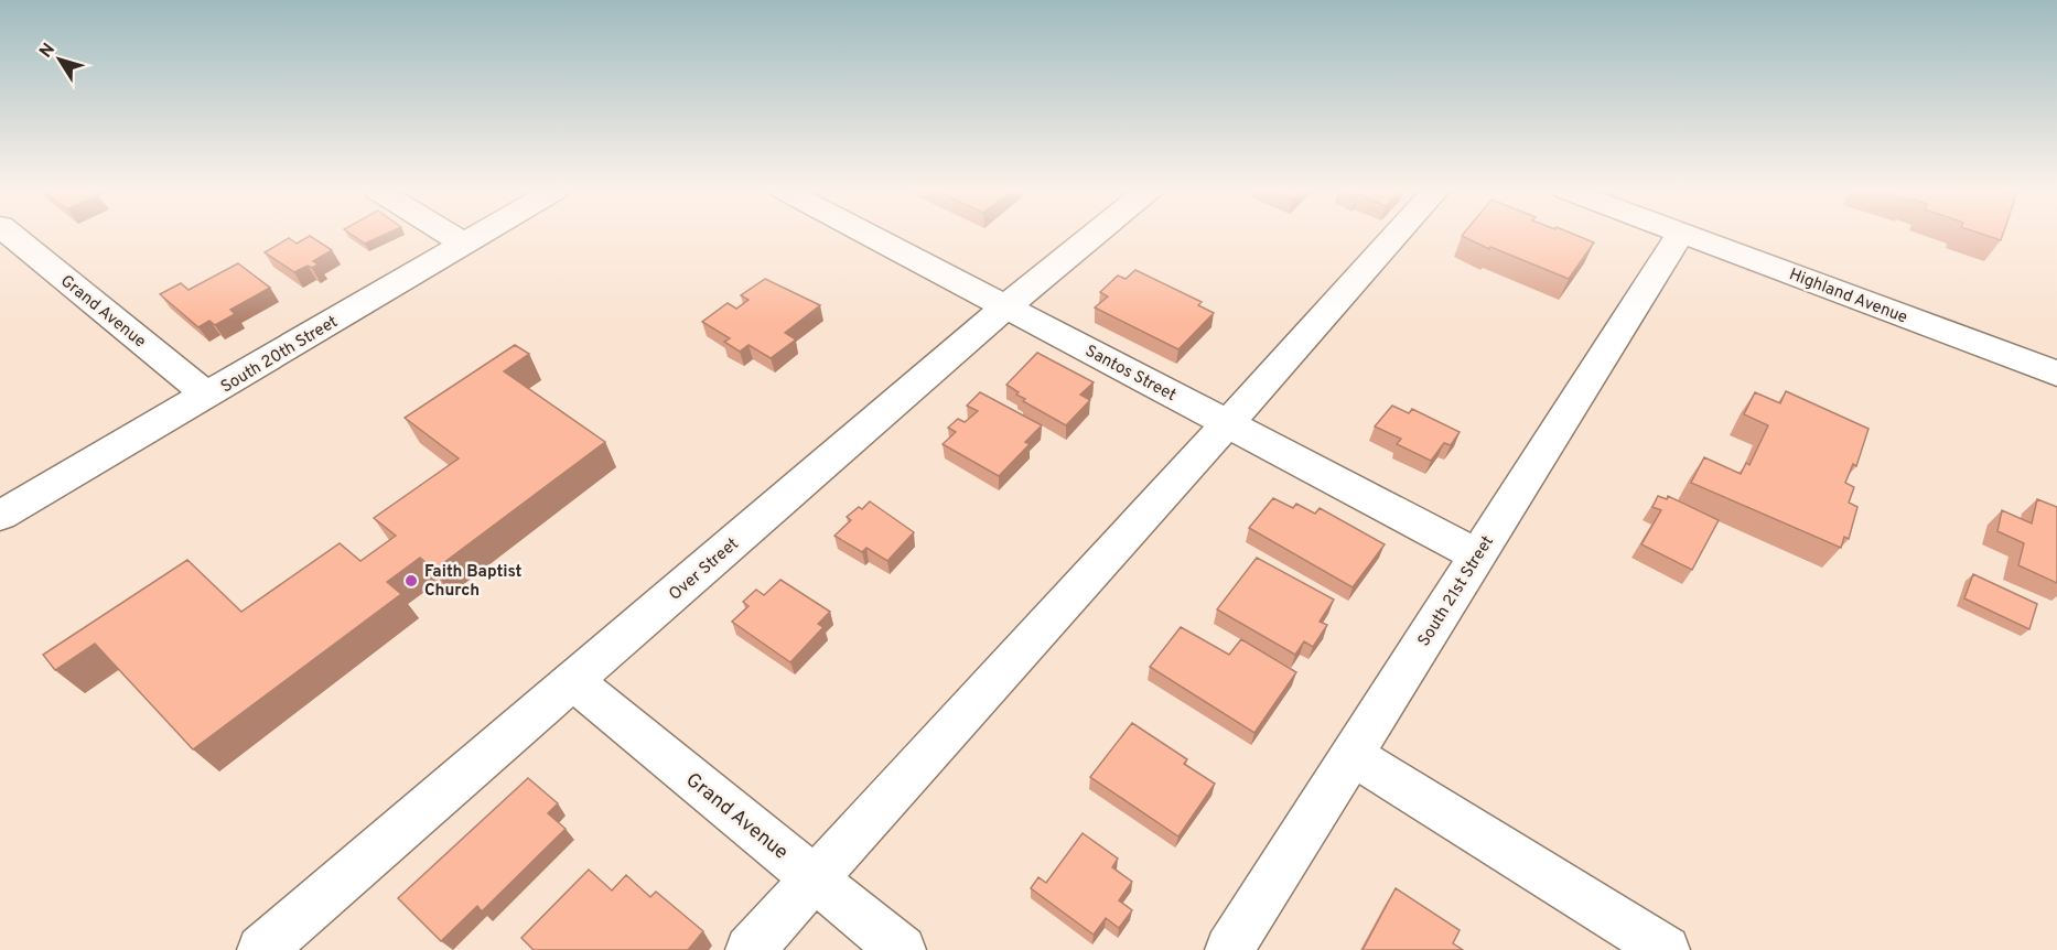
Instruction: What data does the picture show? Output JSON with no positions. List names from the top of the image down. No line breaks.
{"streets":{"street":["Highland Avenue","Grand Avenue","South 20th Street","Santos Street","Over Street","South 21st Street"]},"crossings":[["Grand Avenue","South 20th Street"],["Grand Avenue","Over Street"],["Santos Street","Over Street"],["Santos Street","South 21st Street"]],"places":["Faith Baptist Church"],"north":"top left"}
